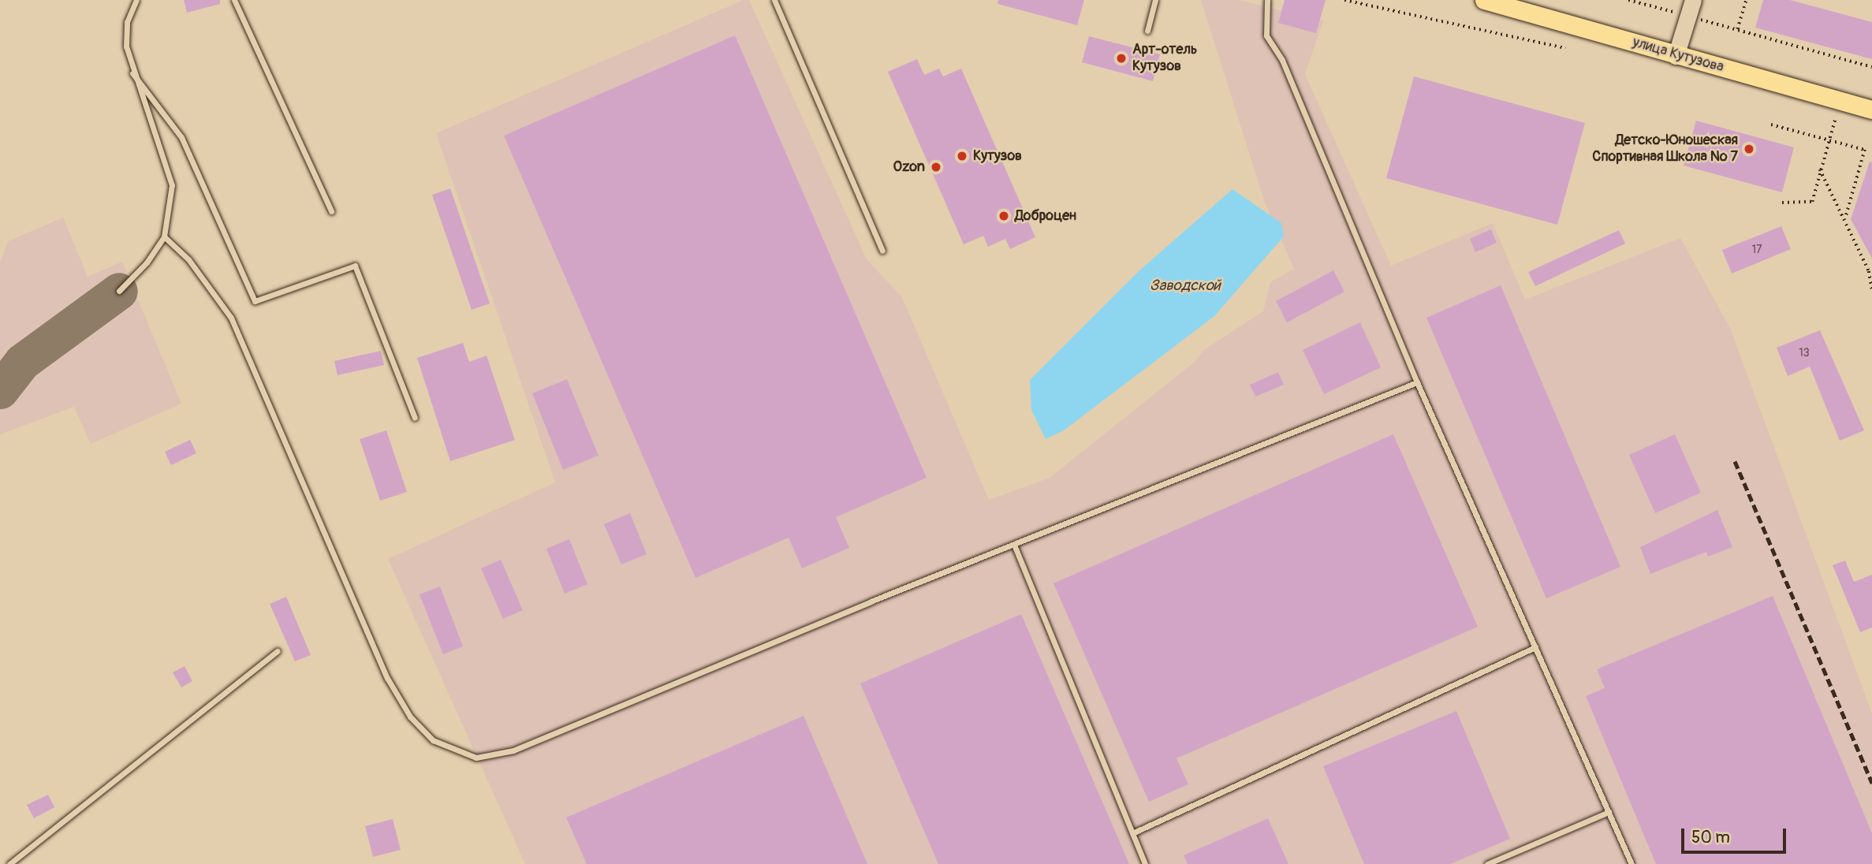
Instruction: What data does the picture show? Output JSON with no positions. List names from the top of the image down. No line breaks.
{"streets":{"main road":["улица Кутузова"]},"water":["Заводской"],"places":["Арт-отель Кутузов","Детско-Юношеская Спортивная Школа № 7","Кутузов","Ozon","Доброцен"],"house_numbers":["17","13"],"scale_bar":"50 m"}
